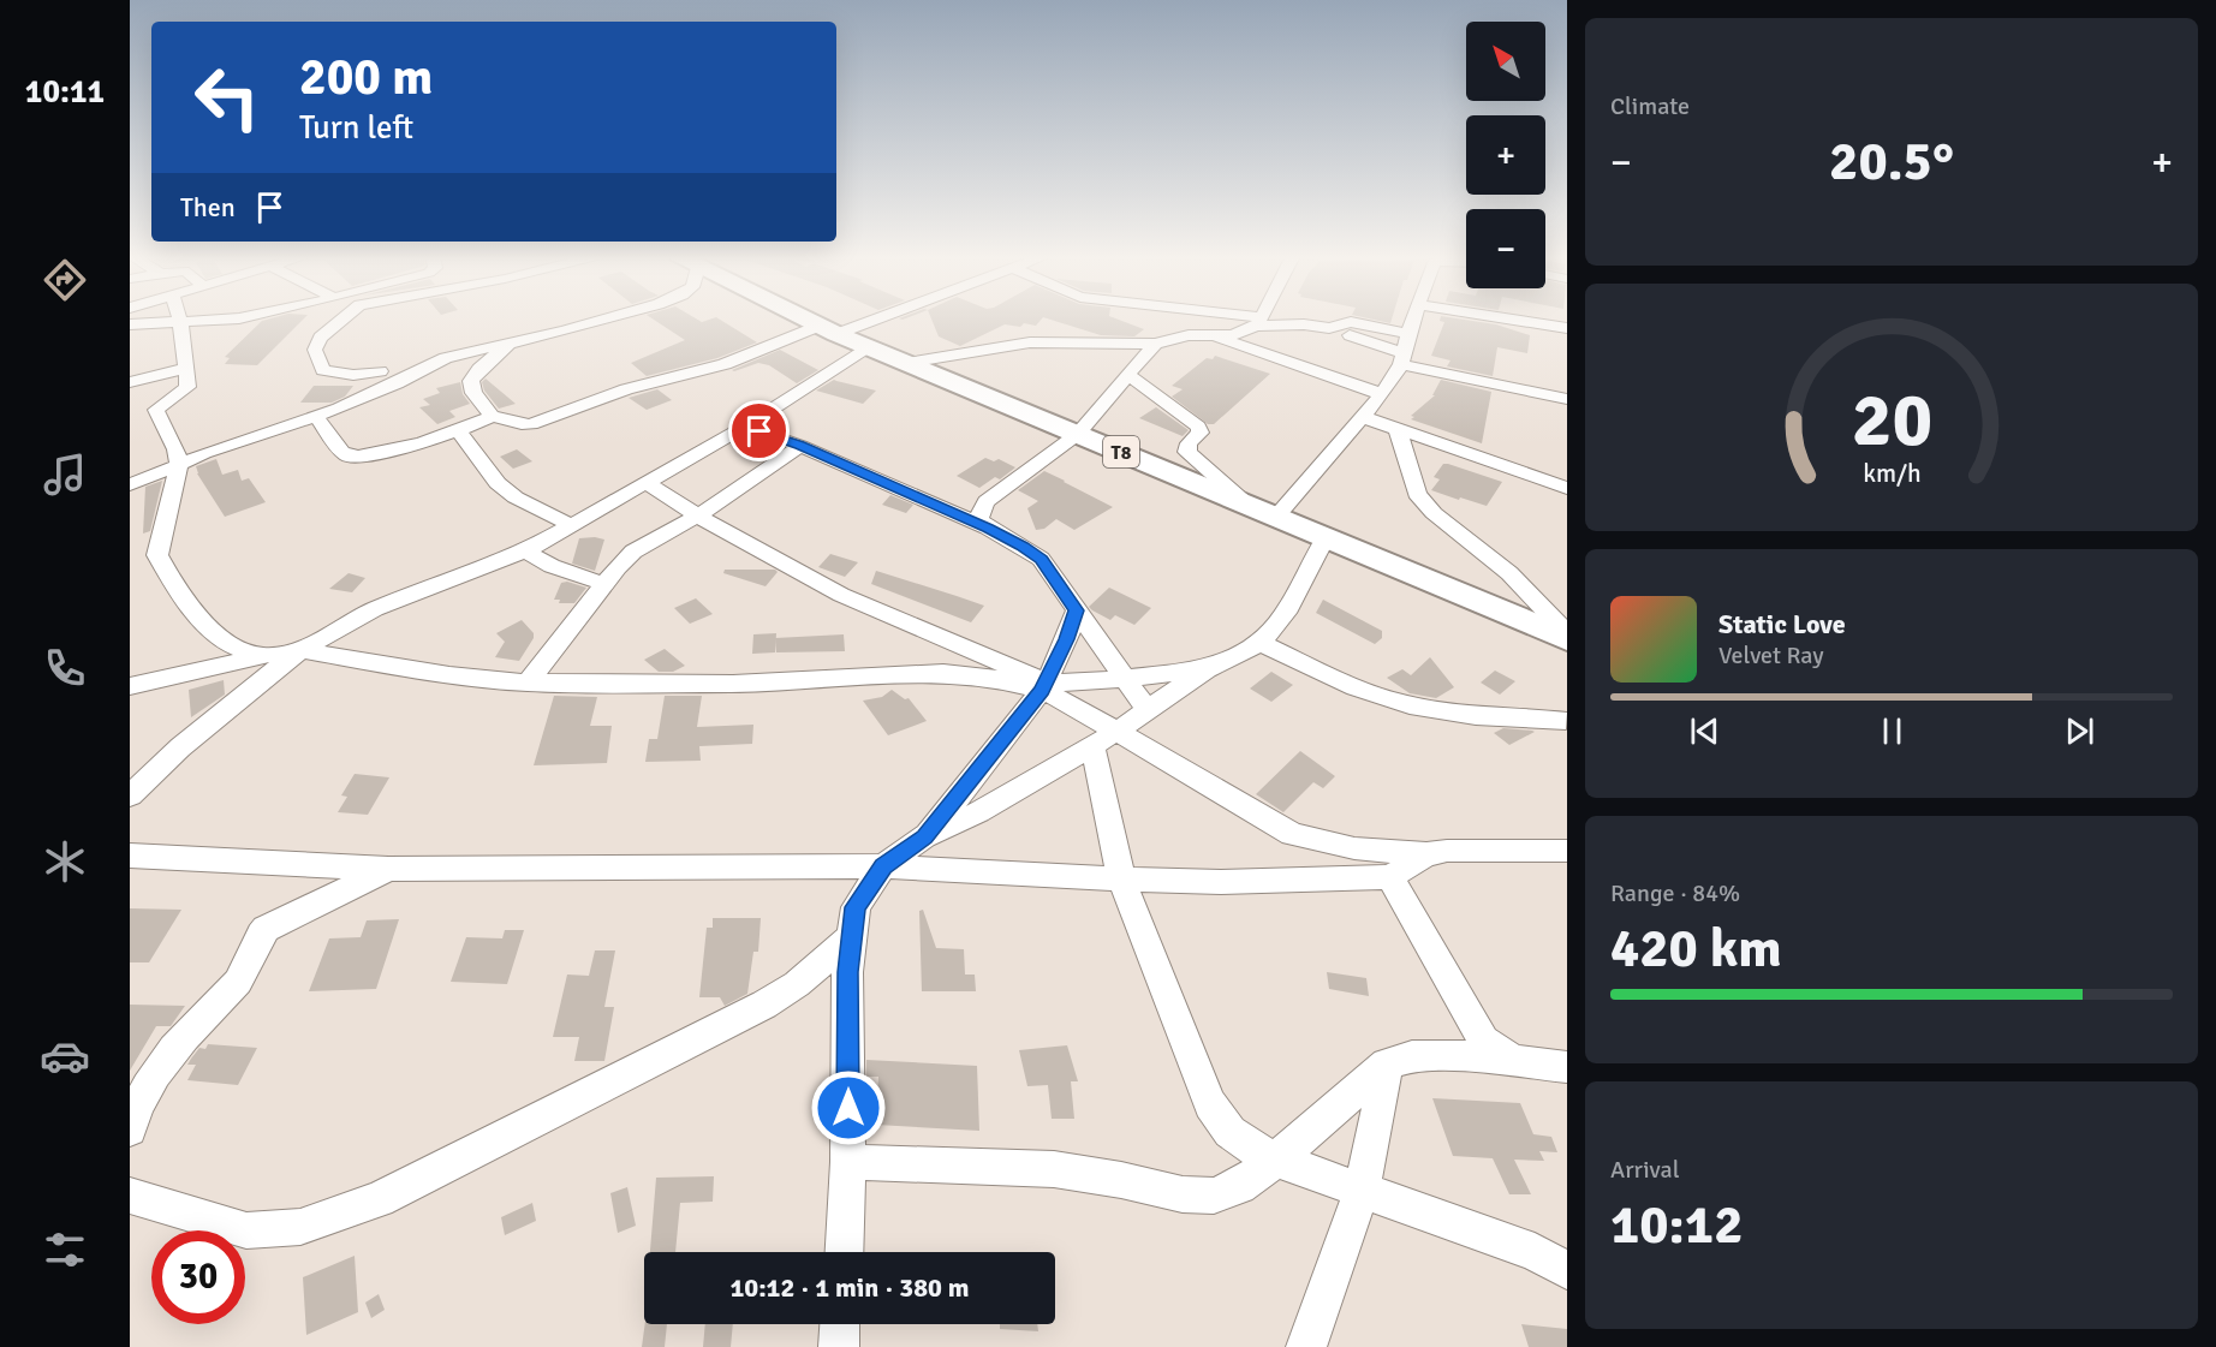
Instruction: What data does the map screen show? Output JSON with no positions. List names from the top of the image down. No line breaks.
{"streets":{"highway":["T8"]},"north":"top left","page":{"tabs":"10:11","tile":["Climate",["Range · 84%","420 km"],["Arrival","10:12"]],"map_buttons":["+","−"],"turn":["200 m","Turn left"],"heat":["−","20.5°","+"],"then":"Then","song":["Static Love","Velvet Ray"],"limit":"30","trip":"10:12 · 1 min · 380 m","gauge":["20","km/h"]}}
